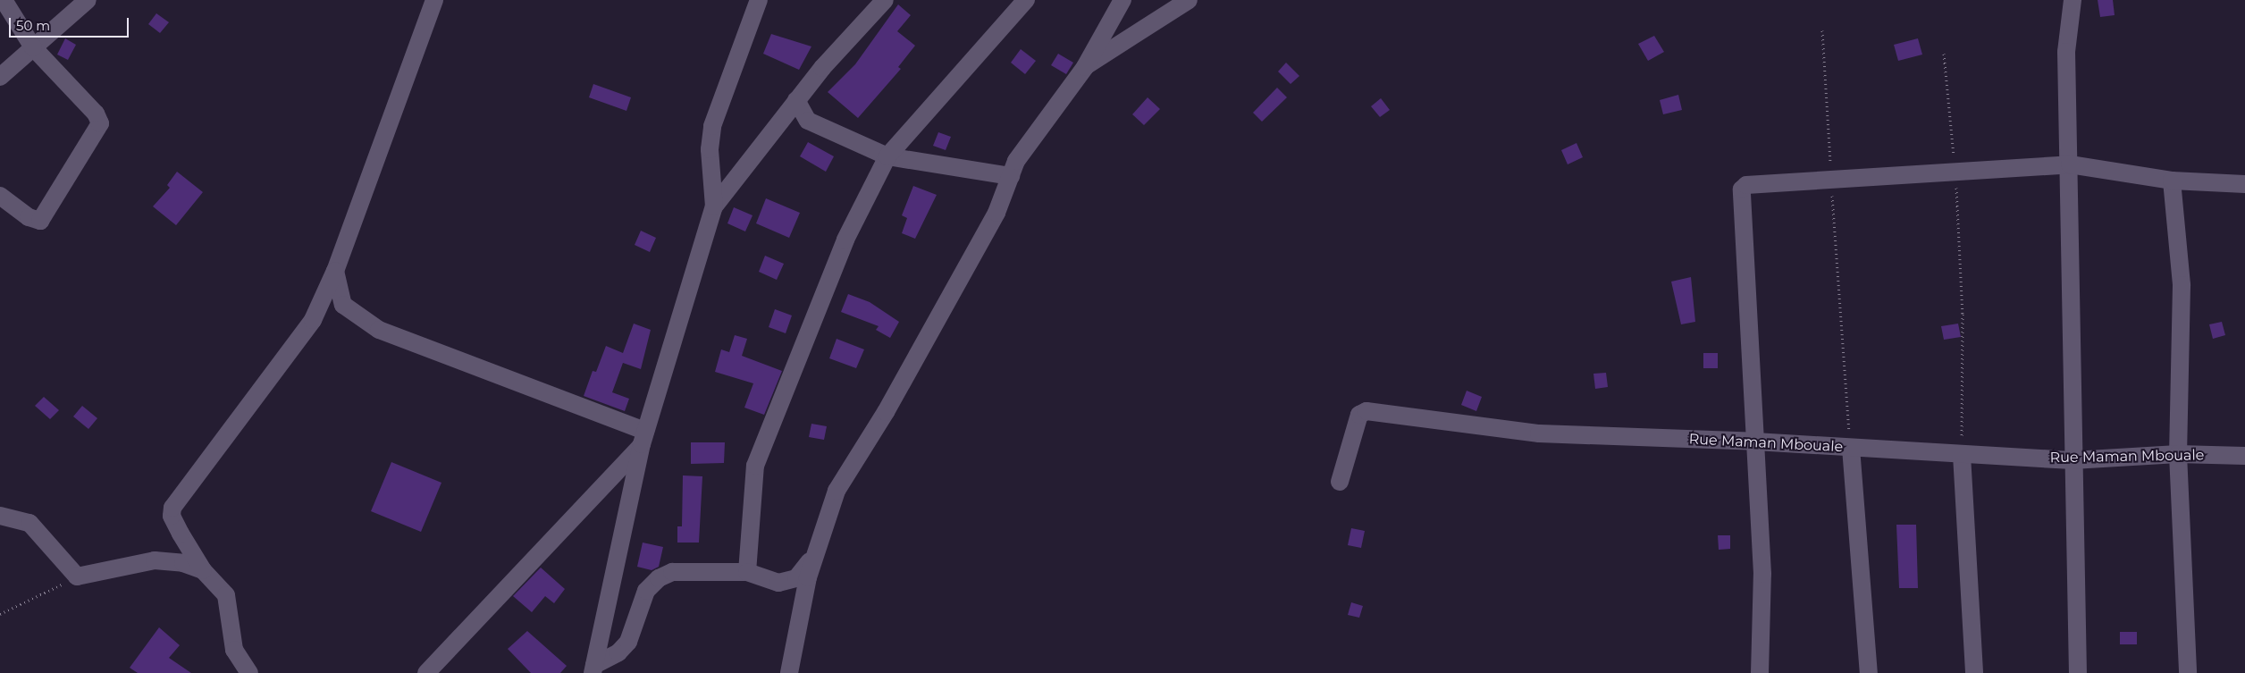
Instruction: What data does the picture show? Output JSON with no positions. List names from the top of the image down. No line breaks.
{"streets":{"street":["Rue Maman Mbouale"]},"scale_bar":"50 m"}
